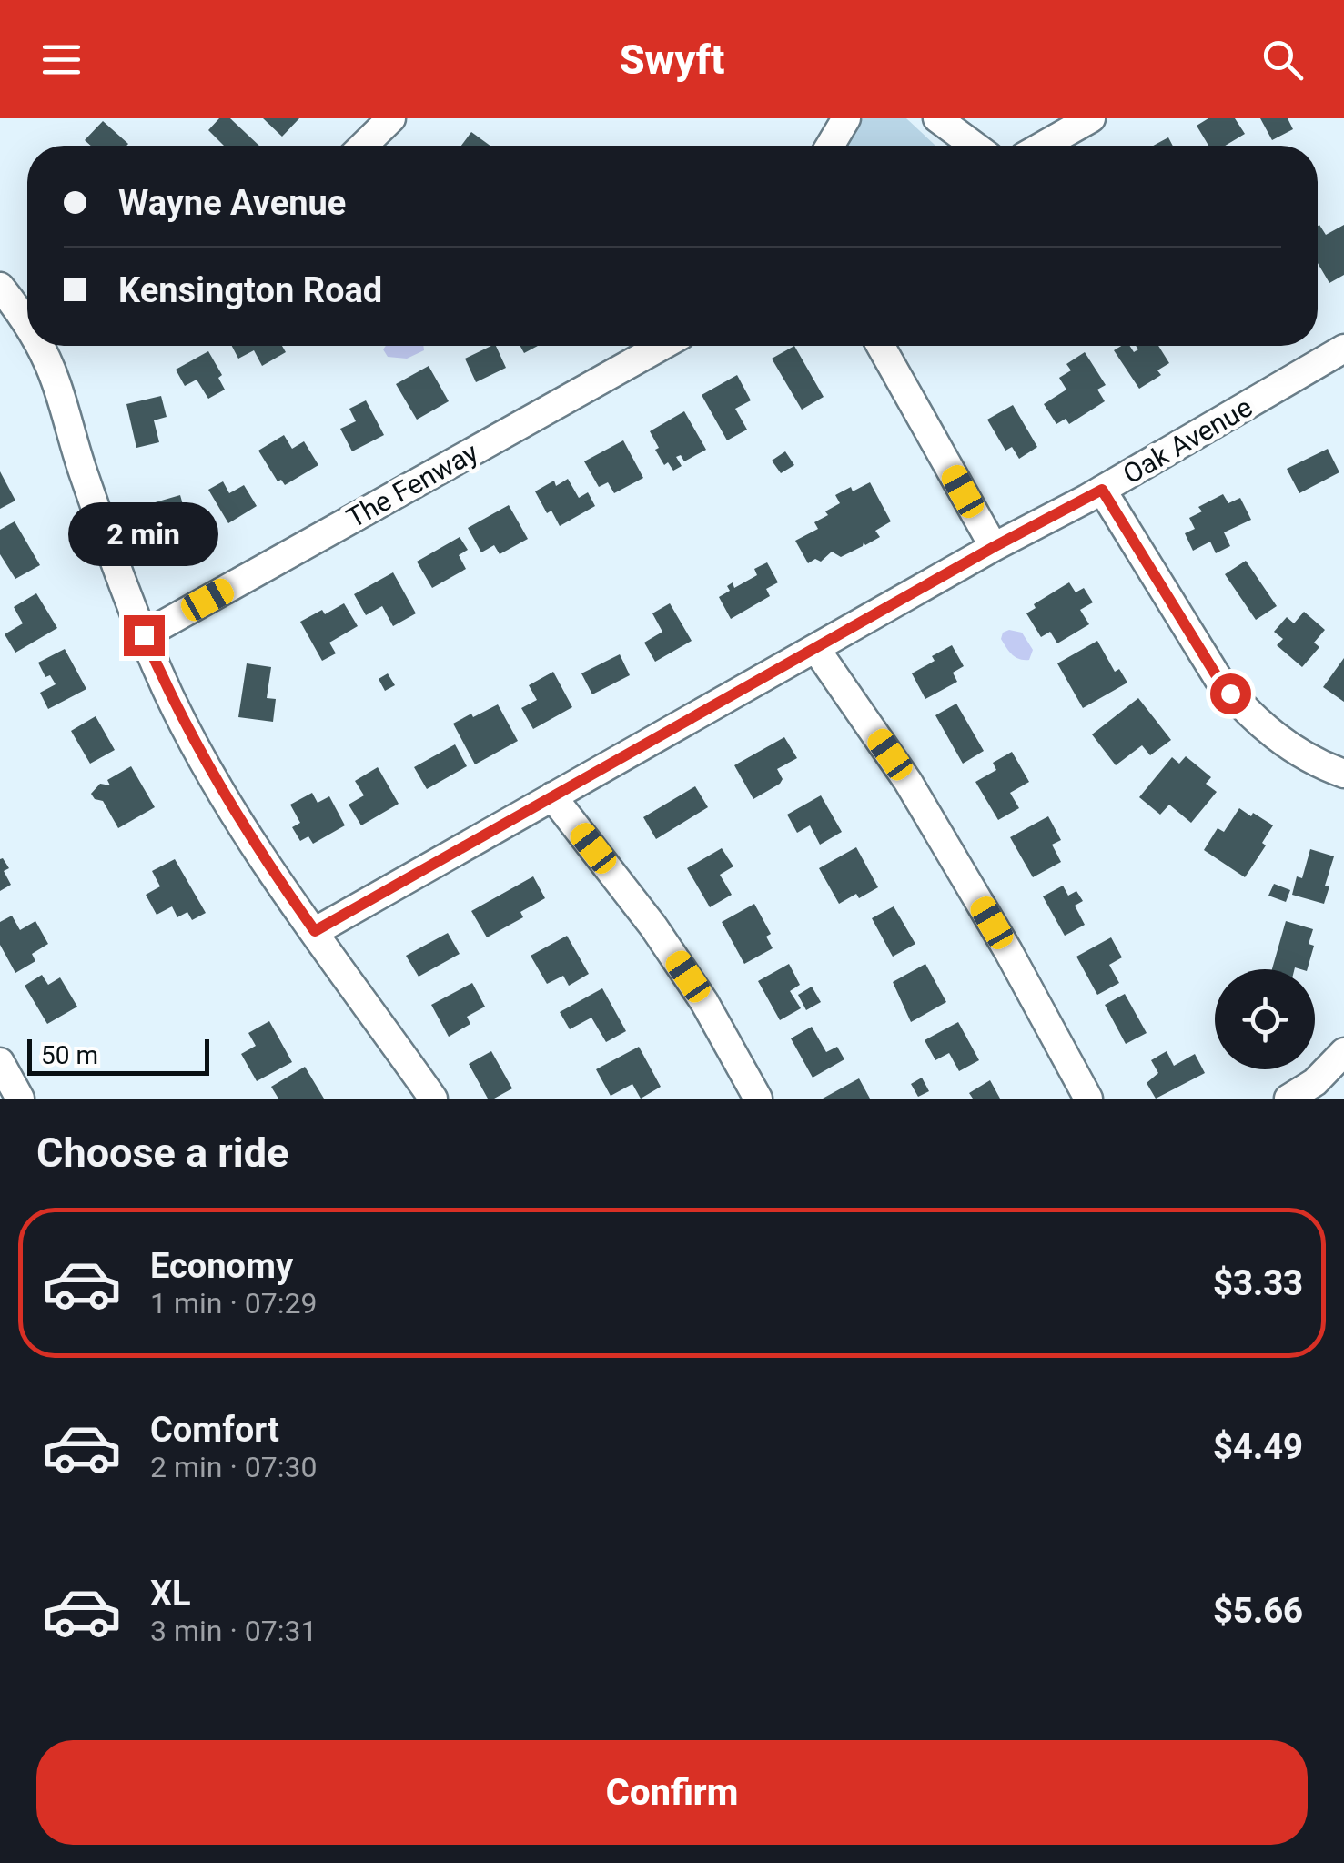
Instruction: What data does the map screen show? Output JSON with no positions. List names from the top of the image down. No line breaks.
{"streets":{"street":["Oak Avenue","The Fenway"]},"scale_bar":"50 m","page":{"header":"Swyft","banner":["Wayne Avenue","Kensington Road"],"bubble":"2 min","scale":"50 m","heading":"Choose a ride","list":[{"name":"Economy","note":"1 min · 07:29","value":"$3.33"},{"name":"Comfort","note":"2 min · 07:30","value":"$4.49"},{"name":"XL","note":"3 min · 07:31","value":"$5.66"}],"buttons":"Confirm"}}
